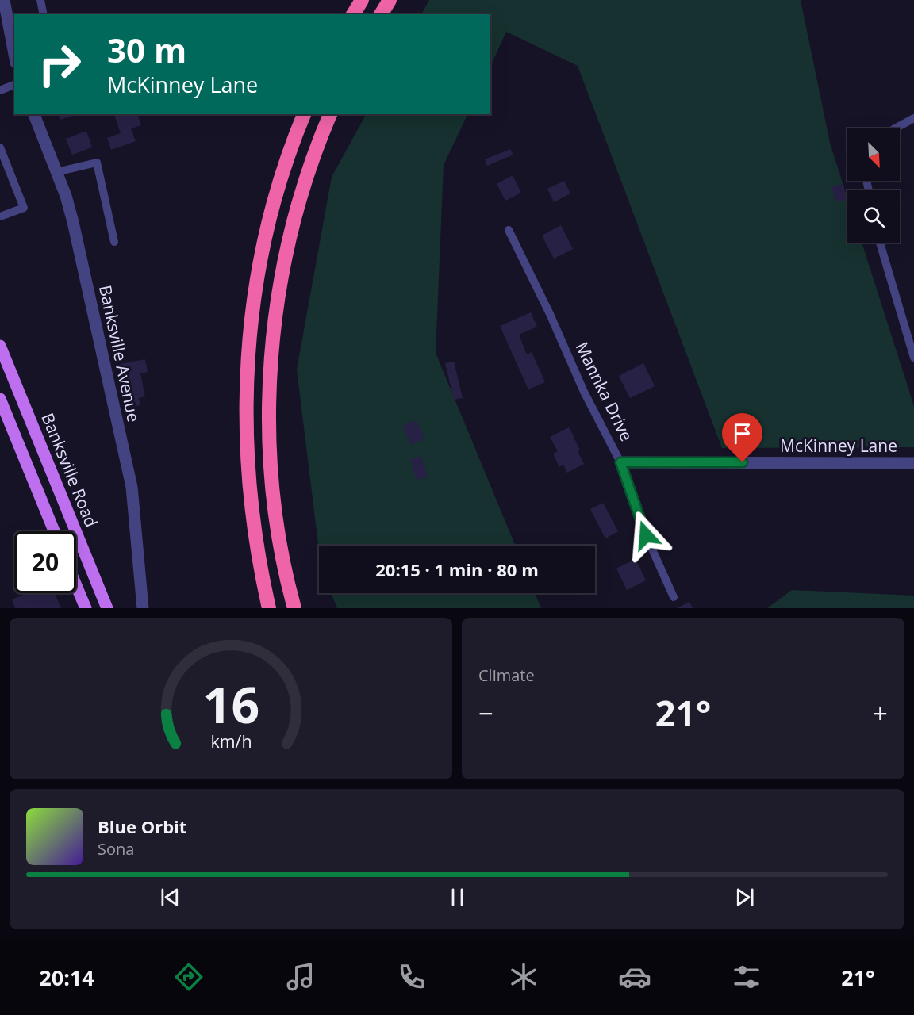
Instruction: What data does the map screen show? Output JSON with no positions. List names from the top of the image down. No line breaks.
{"streets":{"main road":["Banksville Road"],"street":["Banksville Avenue","McKinney Lane"],"lane":["Mannka Drive"]},"crossings":[["Mannka Drive","McKinney Lane"]],"north":"bottom right","page":{"turn":["30 m","McKinney Lane"],"limit":"20","trip":"20:15 · 1 min · 80 m","tile":"Climate","heat":["−","21°","+"],"song":["Blue Orbit","Sona"],"tabs":["20:14","21°"],"gauge":["16","km/h"]}}
